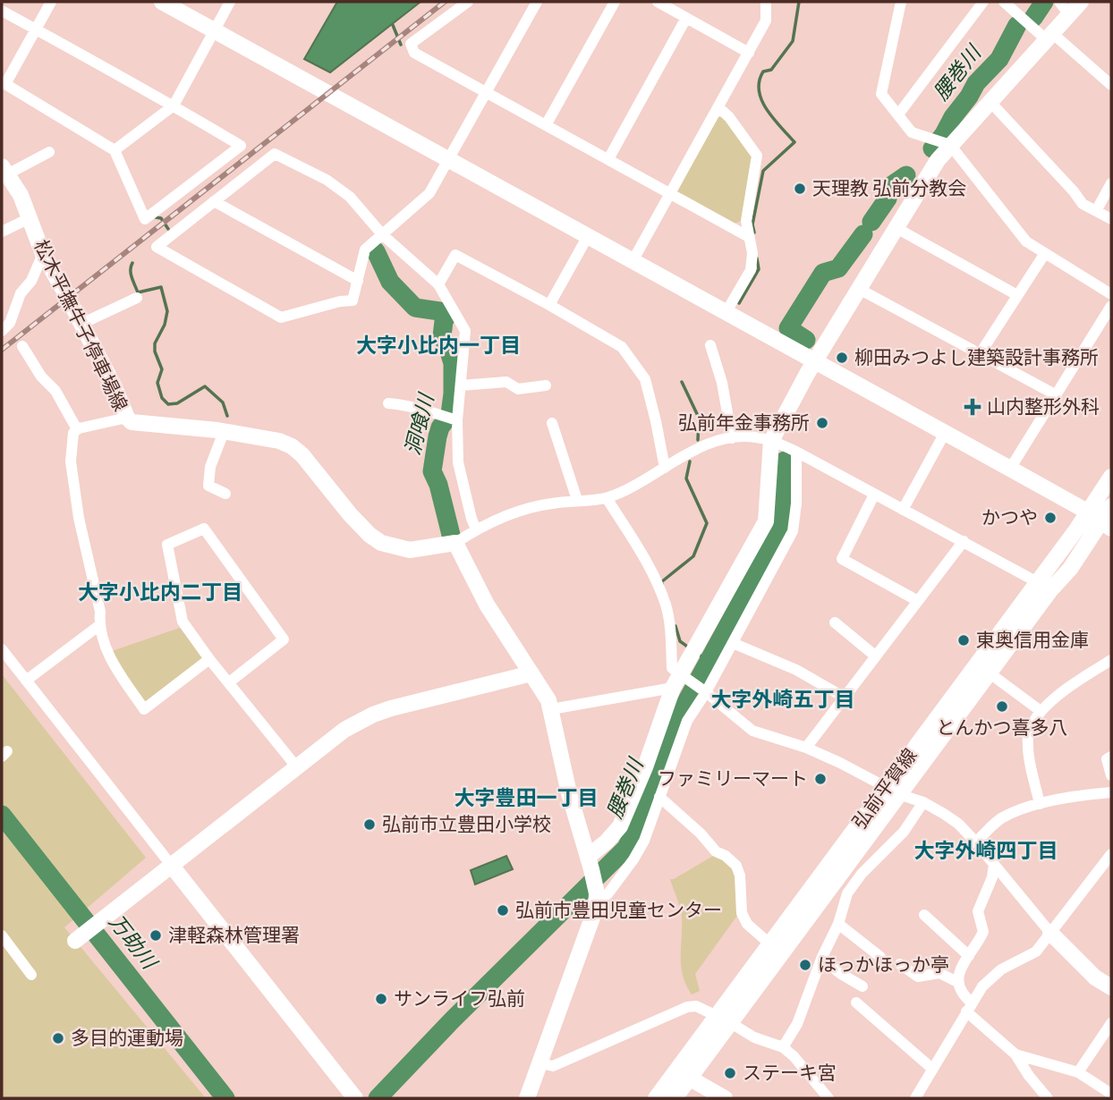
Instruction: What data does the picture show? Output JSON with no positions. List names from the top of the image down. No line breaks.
{"streets":{"street":["松木平撫牛子停車場線","弘前平賀線"]},"districts":["大字小比内一丁目","大字小比内二丁目","大字外崎五丁目","大字豊田一丁目","大字外崎四丁目"],"water":["腰巻川","洞喰川","万助川"],"places":{"other":["天理教 弘前分教会","柳田みつよし建築設計事務所","弘前年金事務所","かつや","東奥信用金庫","とんかつ喜多八","ファミリーマート","弘前市立豊田小学校","弘前市豊田児童センター","津軽森林管理署","ほっかほっか亭","サンライフ弘前","多目的運動場","ステーキ宮"],"health":["山内整形外科"]}}
